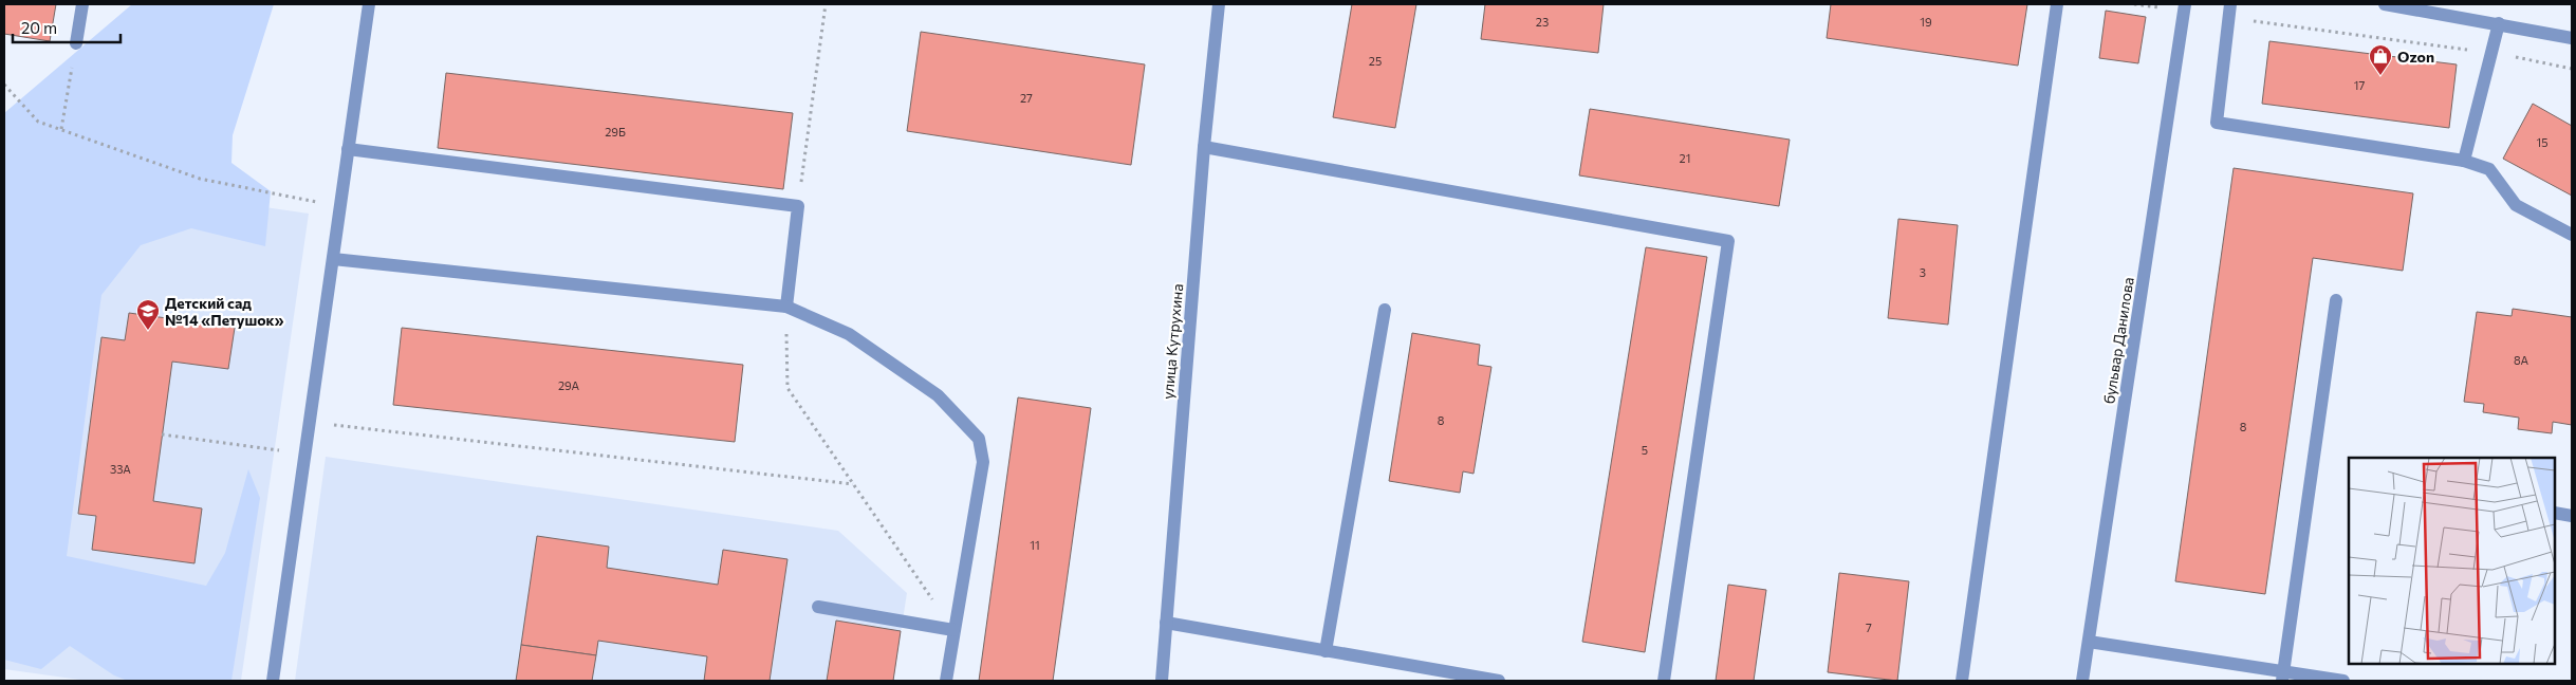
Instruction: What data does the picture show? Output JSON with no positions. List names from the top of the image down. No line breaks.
{"streets":{"street":["бульвар Данилова","улица Кутрухина"]},"places":{"shop":["Ozon"],"school or university":["Детский сад №14 «Петушок»"]},"house_numbers":["23","19","25","17","27","29Б","15","21","3","8А","29А","8","8","5","33А","11","7"],"scale_bar":"20 m"}
